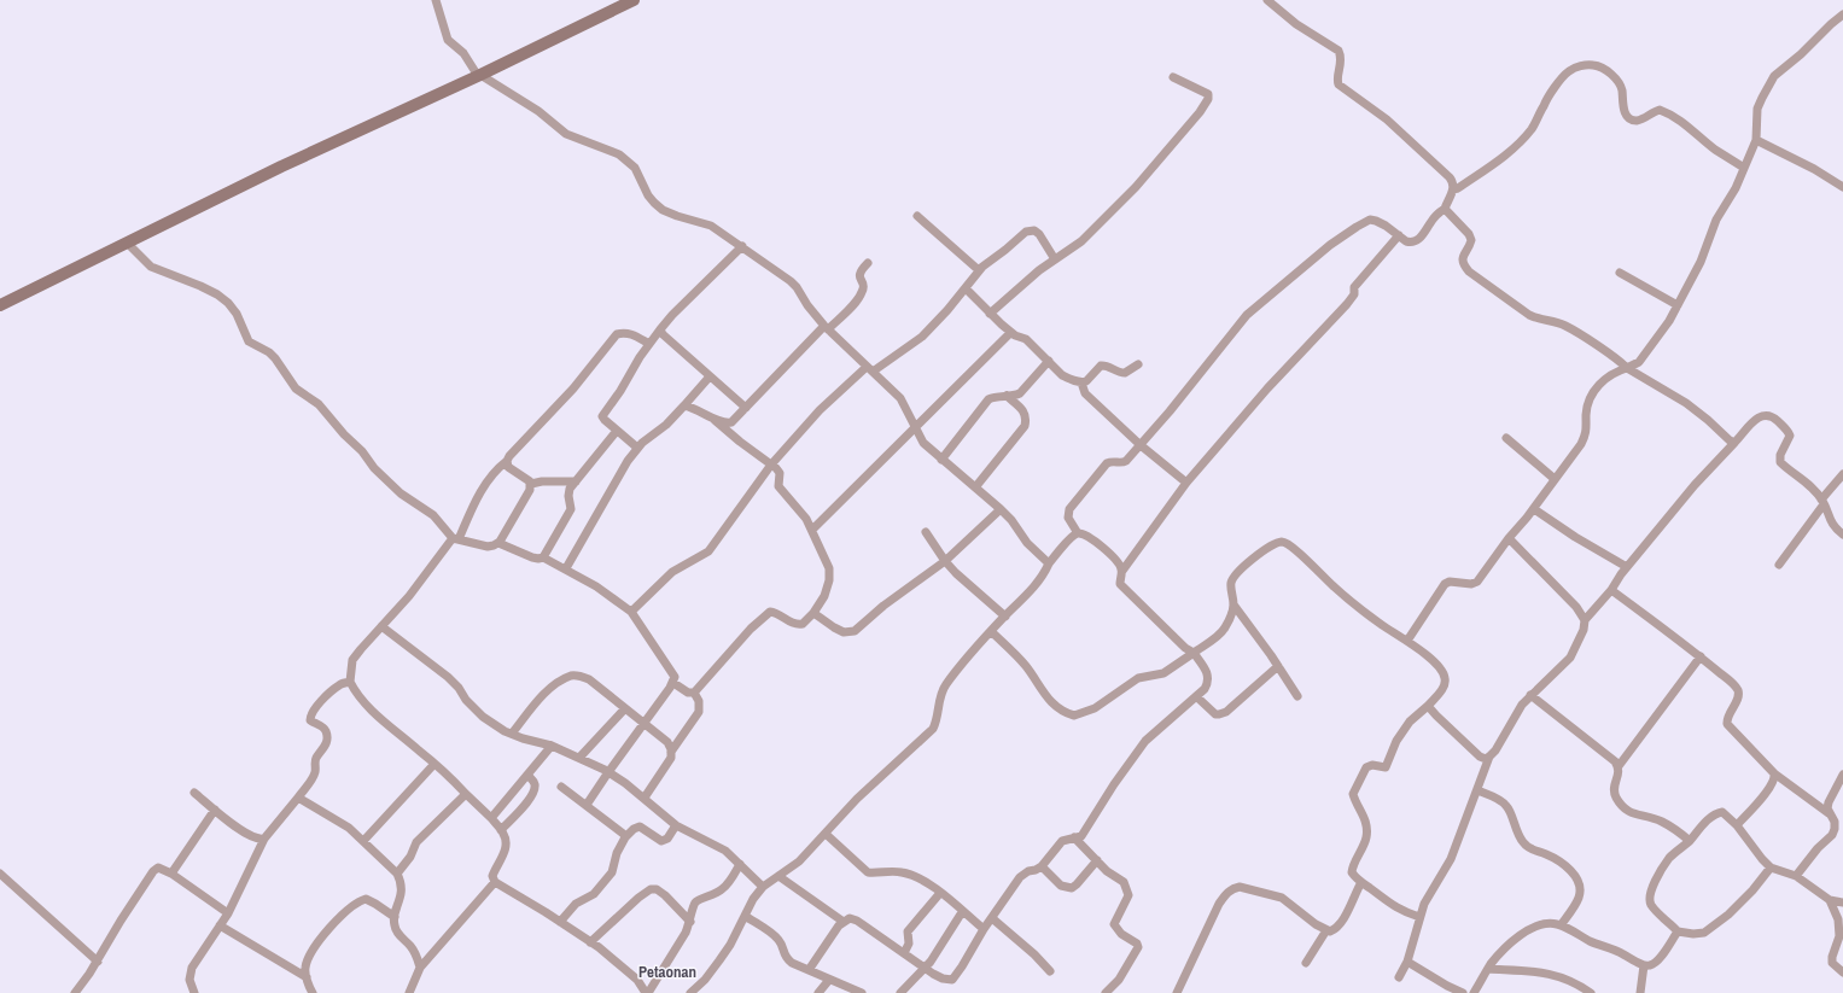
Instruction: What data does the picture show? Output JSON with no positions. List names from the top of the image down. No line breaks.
{"districts":["Petaonan"]}
